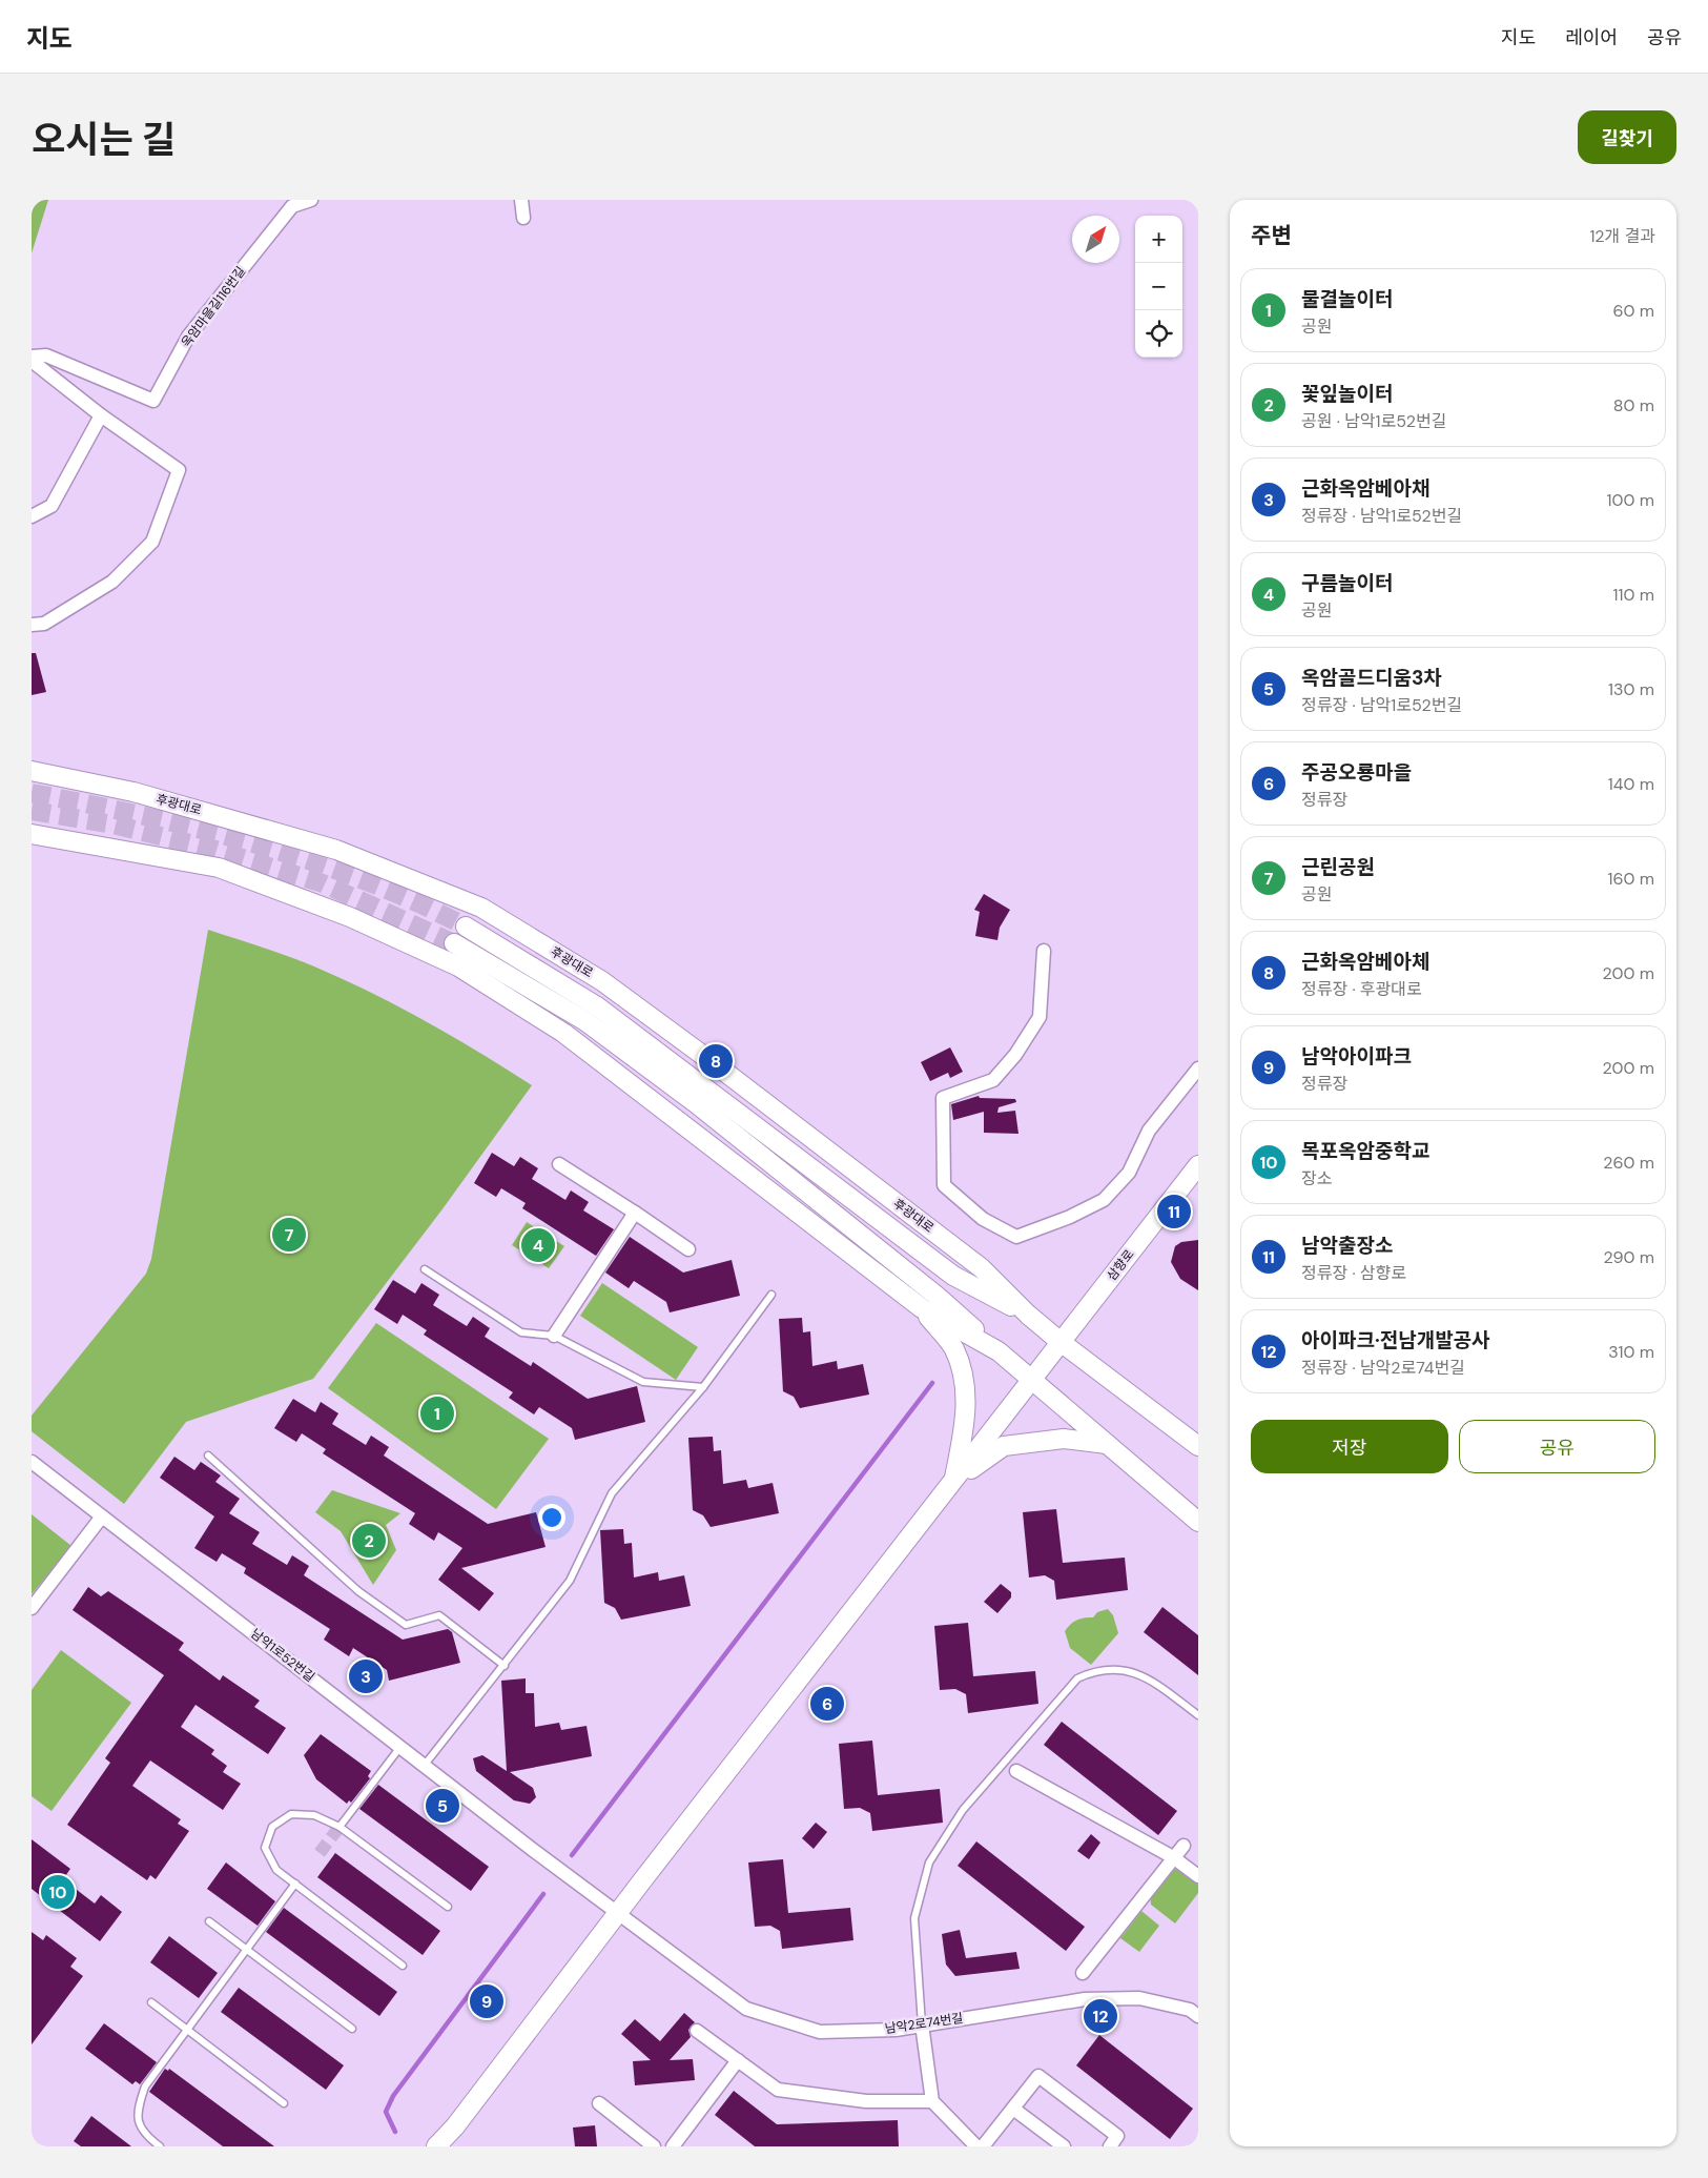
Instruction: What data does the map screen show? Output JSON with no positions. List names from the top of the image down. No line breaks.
{"streets":{"street":["옥암마을길116번길","후광대로","삼향로","남악1로52번길","남악2로74번길"]},"crossings":[["후광대로","삼향로"],["삼향로","남악1로52번길"],["삼향로","남악2로74번길"],["남악1로52번길","남악2로74번길"]],"north":"top right","page":{"header":"지도","nav":["지도","레이어","공유"],"title":"오시는 길","buttons":["길찾기",["저장","공유"]],"heading":["주변","12개 결과"],"map_buttons":["+","−"],"list":[{"mark":"1","name":"물결놀이터","note":"공원","value":"60 m"},{"mark":"2","name":"꽃잎놀이터","note":"공원 · 남악1로52번길","value":"80 m"},{"mark":"3","name":"근화옥암베아채","note":"정류장 · 남악1로52번길","value":"100 m"},{"mark":"4","name":"구름놀이터","note":"공원","value":"110 m"},{"mark":"5","name":"옥암골드디움3차","note":"정류장 · 남악1로52번길","value":"130 m"},{"mark":"6","name":"주공오룡마을","note":"정류장","value":"140 m"},{"mark":"7","name":"근린공원","note":"공원","value":"160 m"},{"mark":"8","name":"근화옥암베아체","note":"정류장 · 후광대로","value":"200 m"},{"mark":"9","name":"남악아이파크","note":"정류장","value":"200 m"},{"mark":"10","name":"목포옥암중학교","note":"장소","value":"260 m"},{"mark":"11","name":"남악출장소","note":"정류장 · 삼향로","value":"290 m"},{"mark":"12","name":"아이파크·전남개발공사","note":"정류장 · 남악2로74번길","value":"310 m"}],"pins":["8","11","7","4","1","2","3","6","5","10","9","12"]}}
